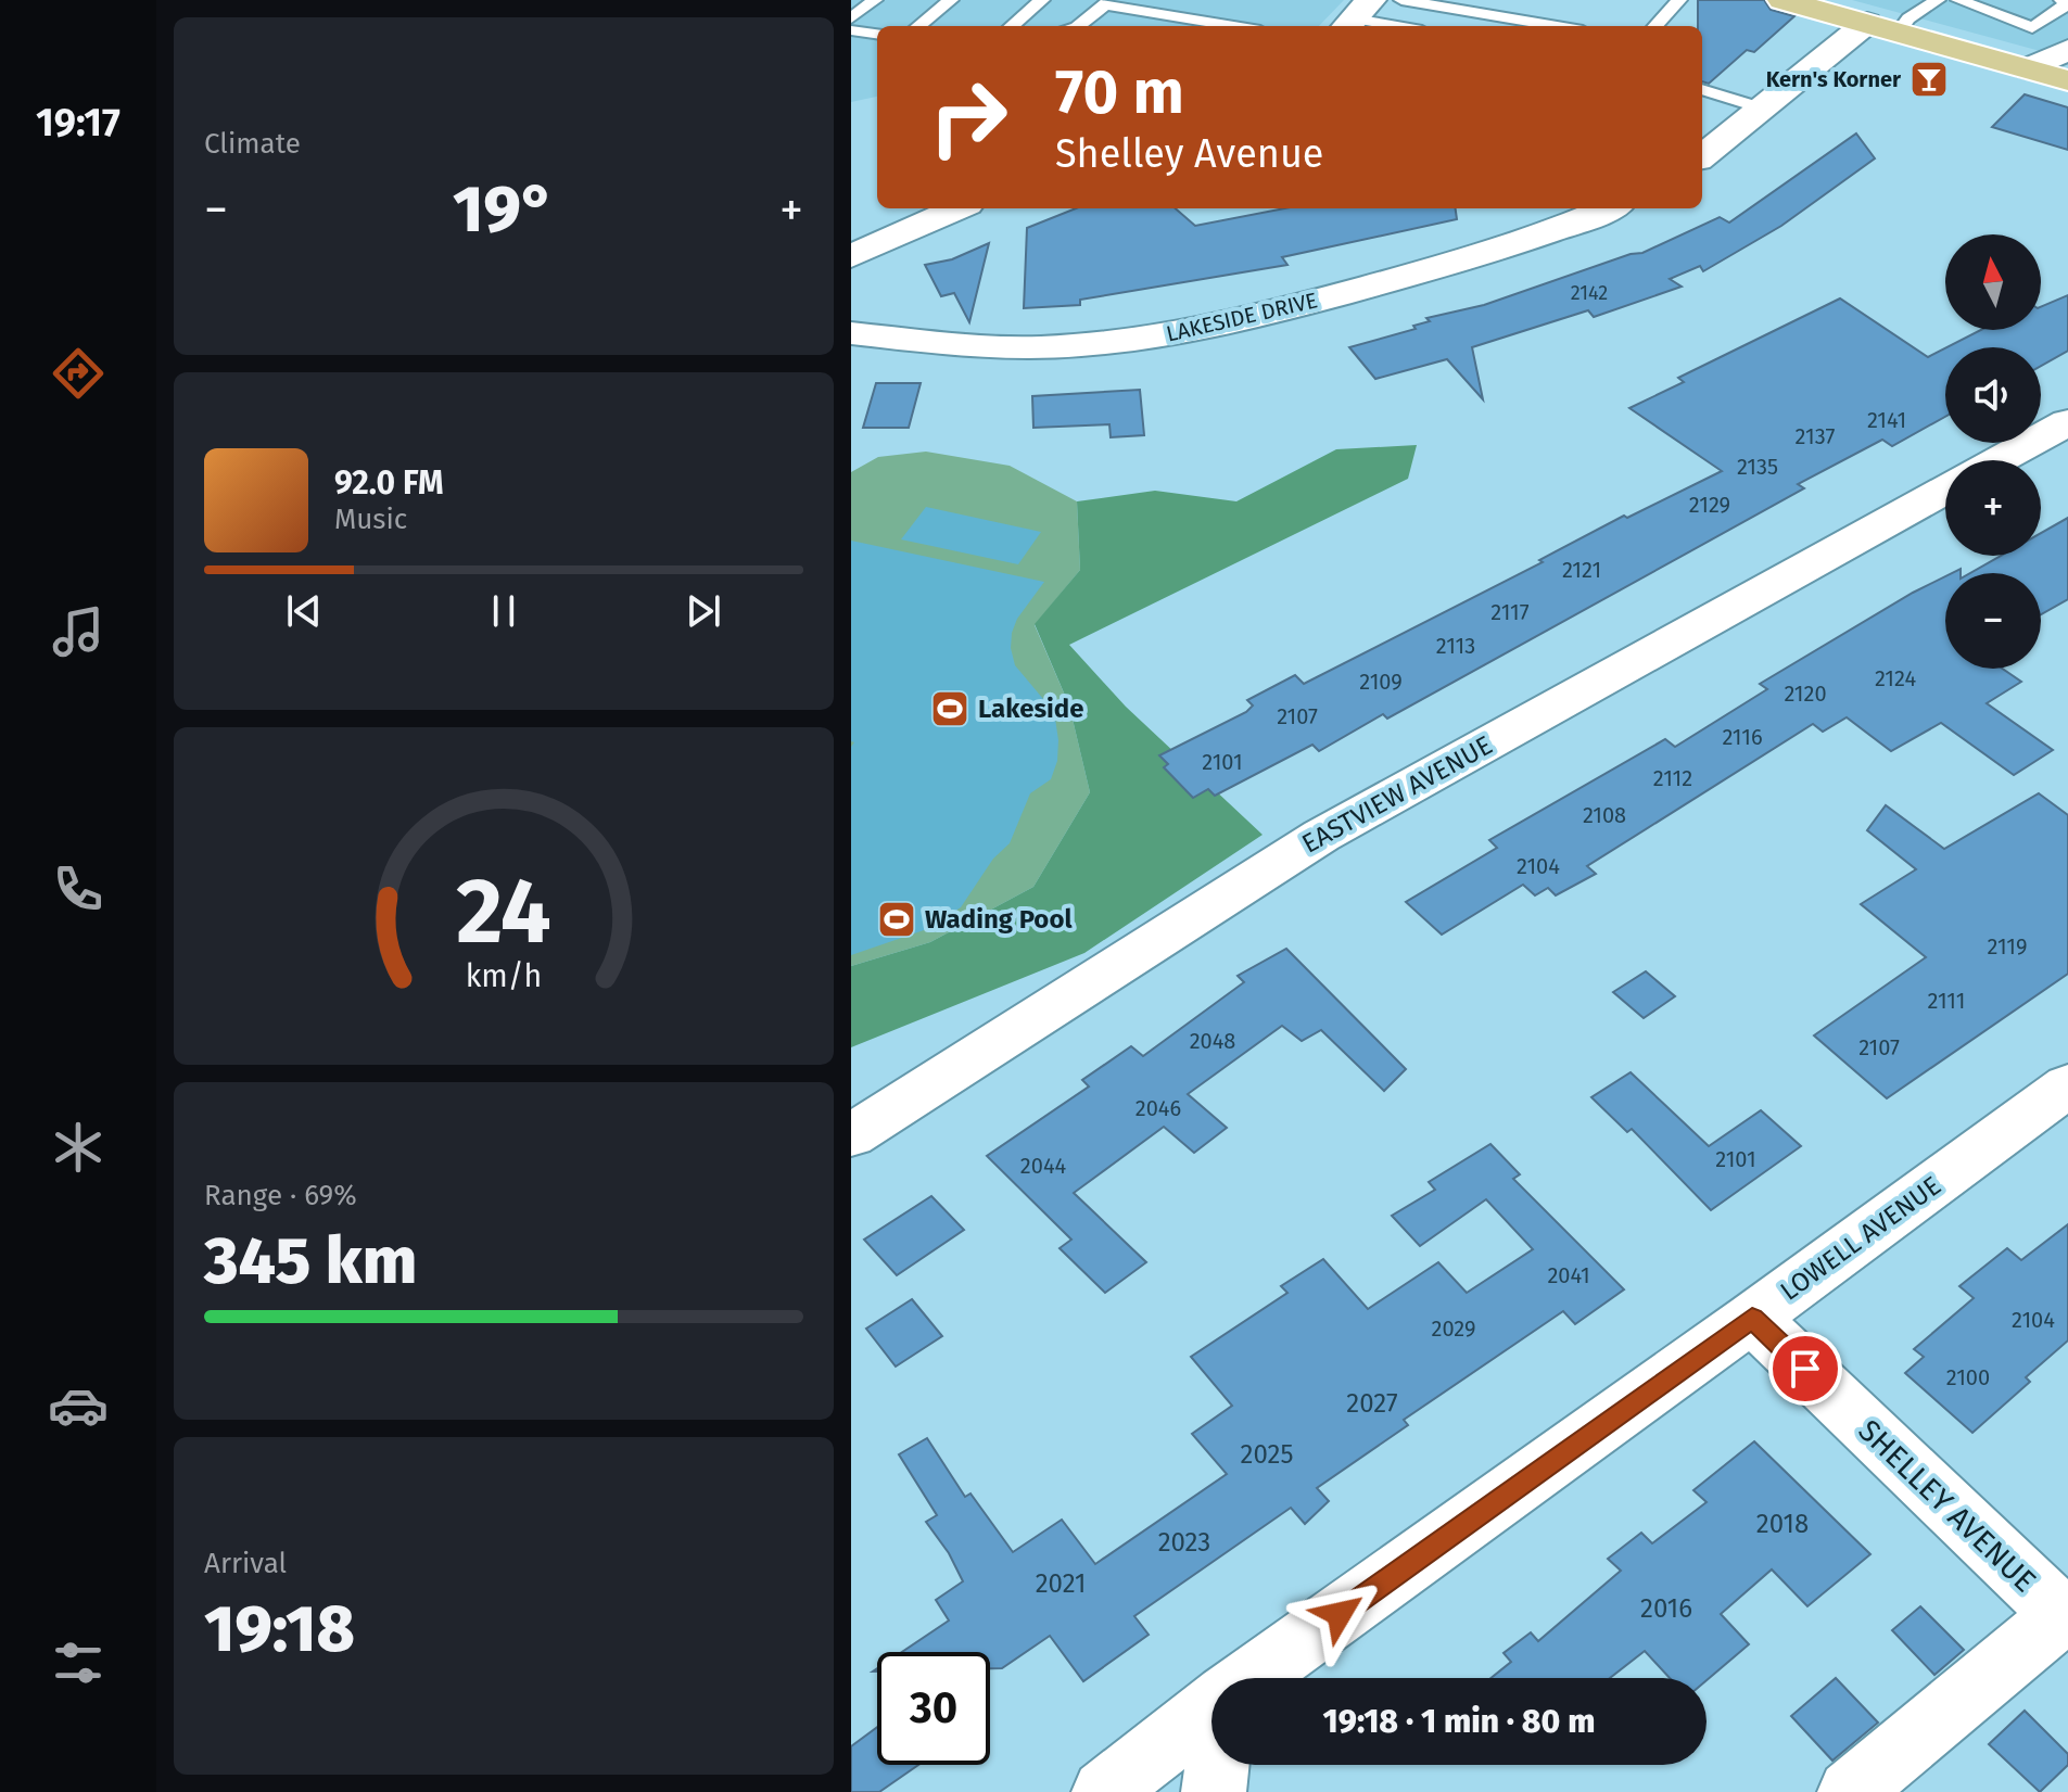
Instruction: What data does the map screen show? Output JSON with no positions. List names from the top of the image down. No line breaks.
{"streets":{"street":["LAKESIDE DRIVE","EASTVIEW AVENUE","LOWELL AVENUE","SHELLEY AVENUE"]},"crossings":[["LOWELL AVENUE","SHELLEY AVENUE"]],"places":{"bar":["Kern's Korner"],"sports":["Lakeside","Wading Pool"]},"house_numbers":["2142","2141","2137","2135","2129","2121","2117","2113","2124","2109","2120","2107","2116","2101","2112","2108","2104","2119","2111","2048","2107","2046","2101","2044","2041","2104","2029","2100","2027","2025","2018","2023","2021","2016"],"north":"top","page":{"tabs":"19:17","tile":["Climate",["Range · 69%","345 km"],["Arrival","19:18"]],"turn":["70 m","Shelley Avenue"],"heat":["−","19°","+"],"map_buttons":["+","−"],"song":["92.0 FM","Music"],"limit":"30","trip":"19:18 · 1 min · 80 m","gauge":["24","km/h"]}}
